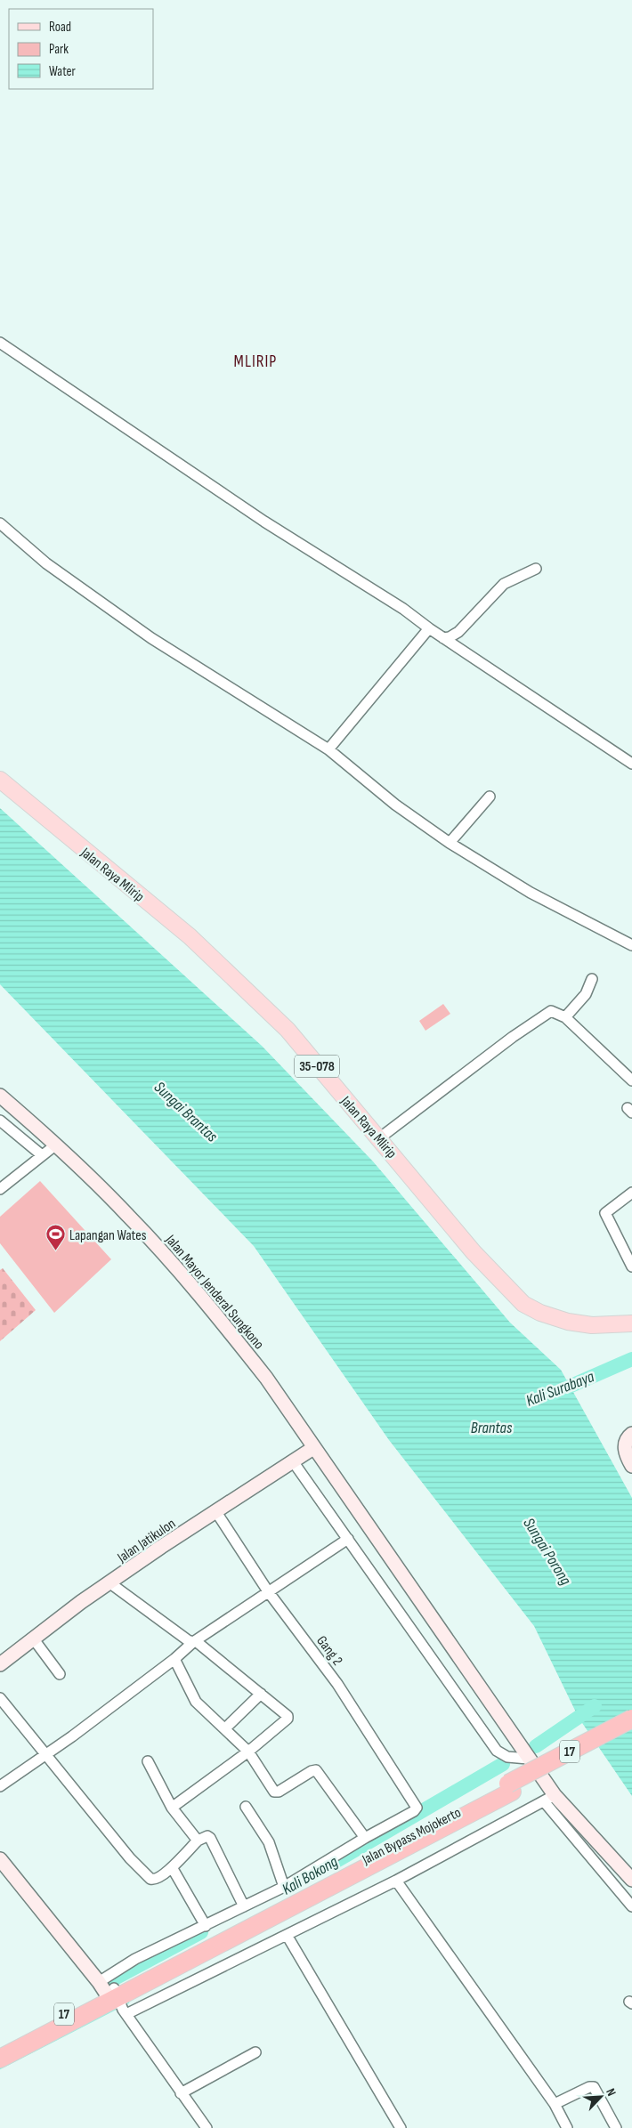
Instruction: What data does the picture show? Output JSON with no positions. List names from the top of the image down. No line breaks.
{"streets":{"highway":["17","Jalan Bypass Mojokerto"],"main road":["Jalan Raya Mlirip","35-078","Jalan Mayor Jenderal Sungkono","Jalan Jatikulon"],"street":["Gang 2"]},"crossings":[["Jalan Mayor Jenderal Sungkono","Jalan Jatikulon"],["Jalan Jatikulon","Gang 2"]],"districts":["MLIRIP"],"water":["Sungai Brantas","Kali Surabaya","Brantas","Sungai Porong","Kali Bokong"],"places":{"sports":["Lapangan Wates"]},"legend":["Road","Park","Water"],"north":"top right"}
